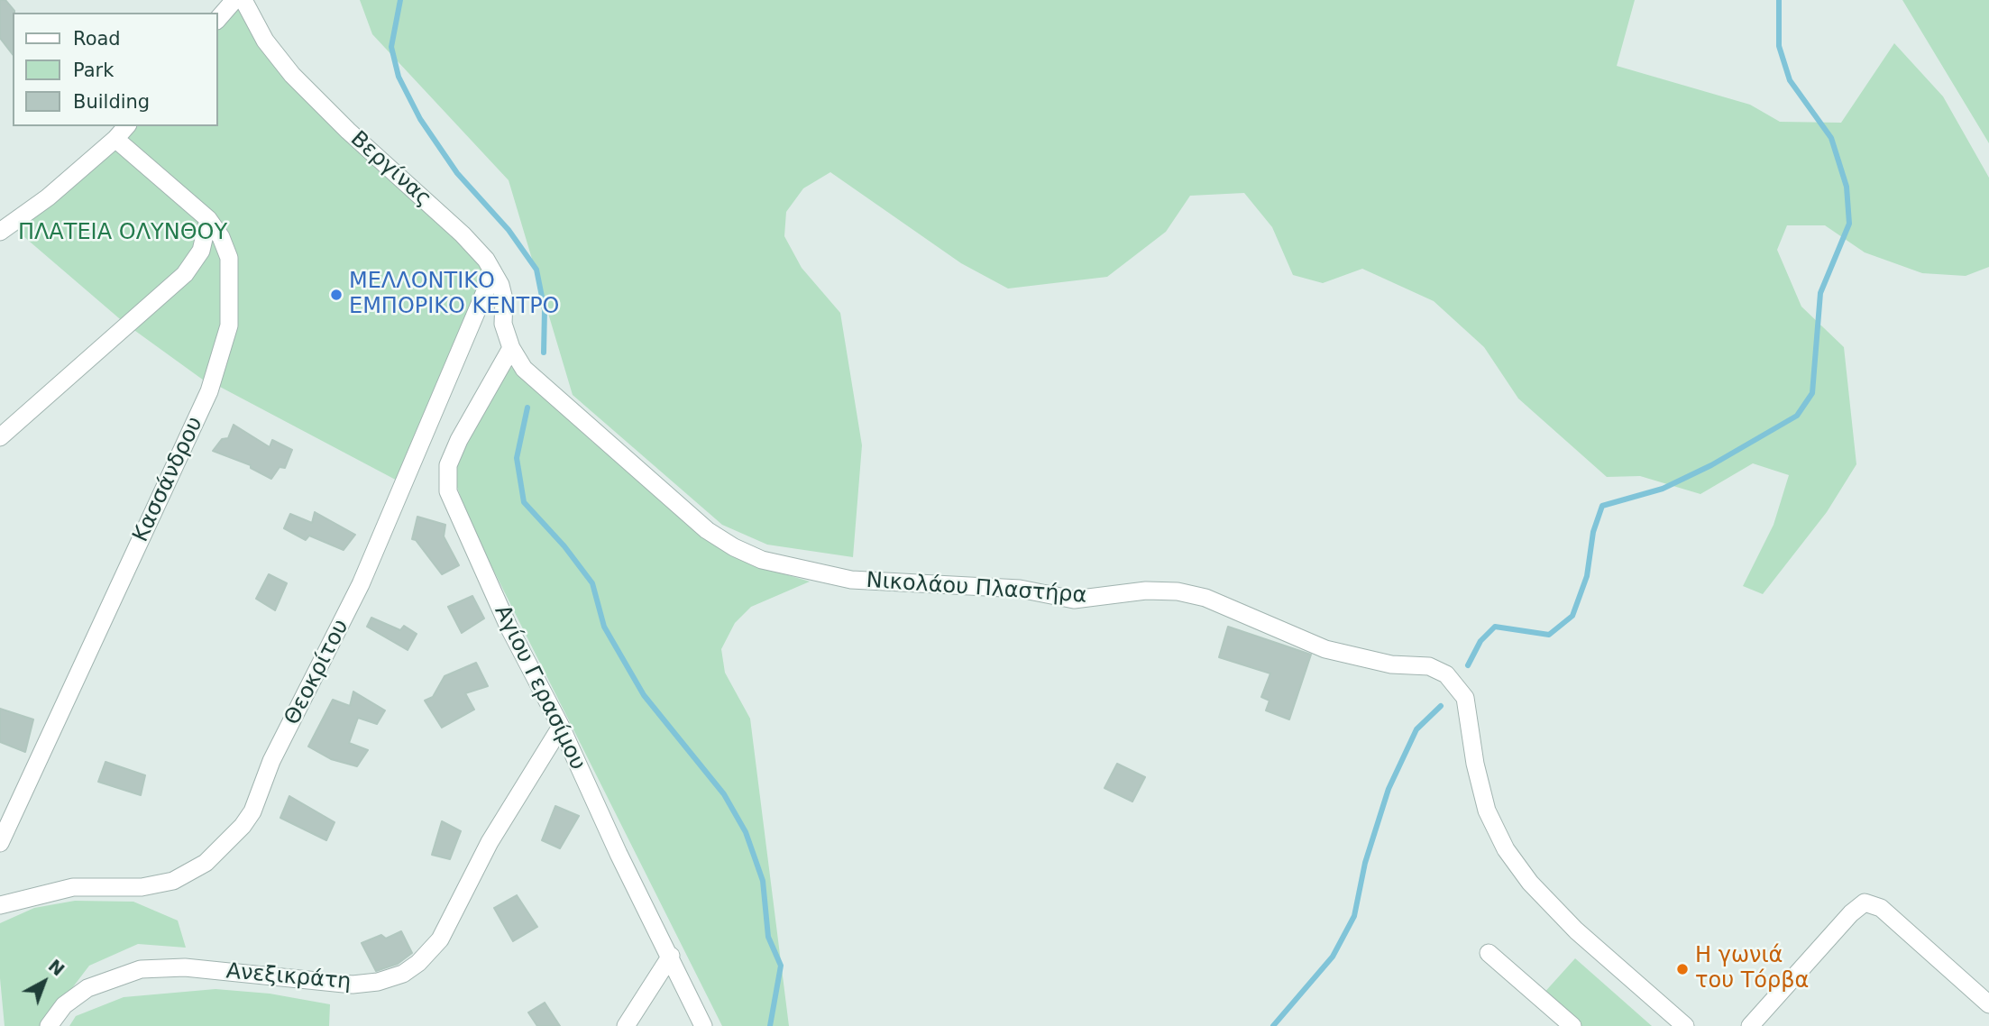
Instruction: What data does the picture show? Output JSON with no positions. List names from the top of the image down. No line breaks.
{"streets":{"street":["Βεργίνας","Κασσάνδρου","Νικολάου Πλαστήρα","Θεοκρίτου","Αγίου Γερασίμου","Ανεξικράτη"]},"crossings":[["Βεργίνας","Νικολάου Πλαστήρα"],["Βεργίνας","Θεοκρίτου"],["Βεργίνας","Αγίου Γερασίμου"],["Νικολάου Πλαστήρα","Αγίου Γερασίμου"],["Αγίου Γερασίμου","Ανεξικράτη"]],"parks":["ΠΛΑΤΕΙΑ ΟΛΥΝΘΟΥ"],"places":["ΜΕΛΛΟΝΤΙΚΟ ΕΜΠΟΡΙΚΟ ΚΕΝΤΡΟ","Η γωνιά του Τόρβα"],"legend":["Road","Park","Building"],"north":"top right"}
